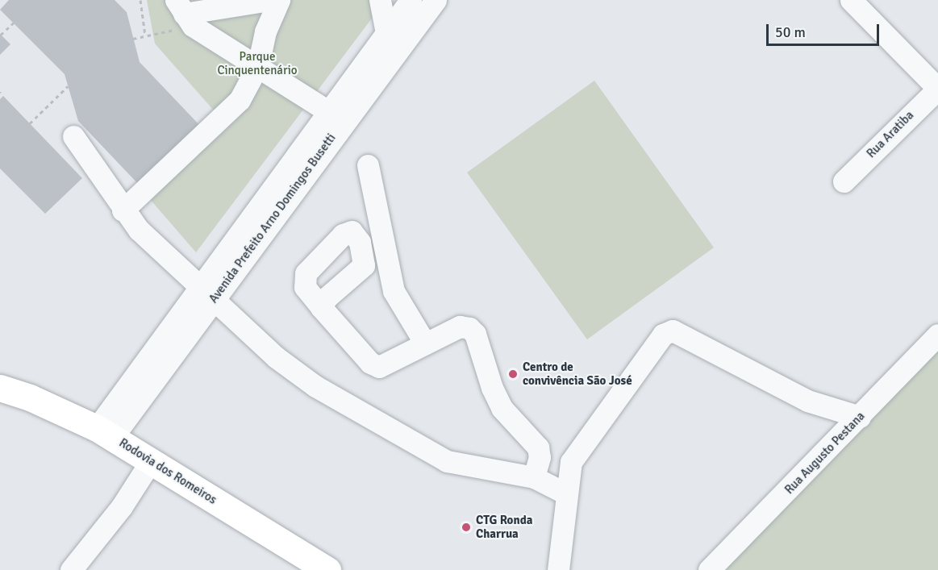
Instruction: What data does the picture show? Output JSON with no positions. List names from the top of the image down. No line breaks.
{"streets":{"main road":["Rodovia dos Romeiros"],"street":["Rua Aratiba","Avenida Prefeito Arno Domingos Busetti","Rua Augusto Pestana"]},"crossings":[["Avenida Prefeito Arno Domingos Busetti","Rodovia dos Romeiros"]],"parks":["Parque Cinquentenário"],"places":["Centro de convivência São José","CTG Ronda Charrua"],"scale_bar":"50 m"}
